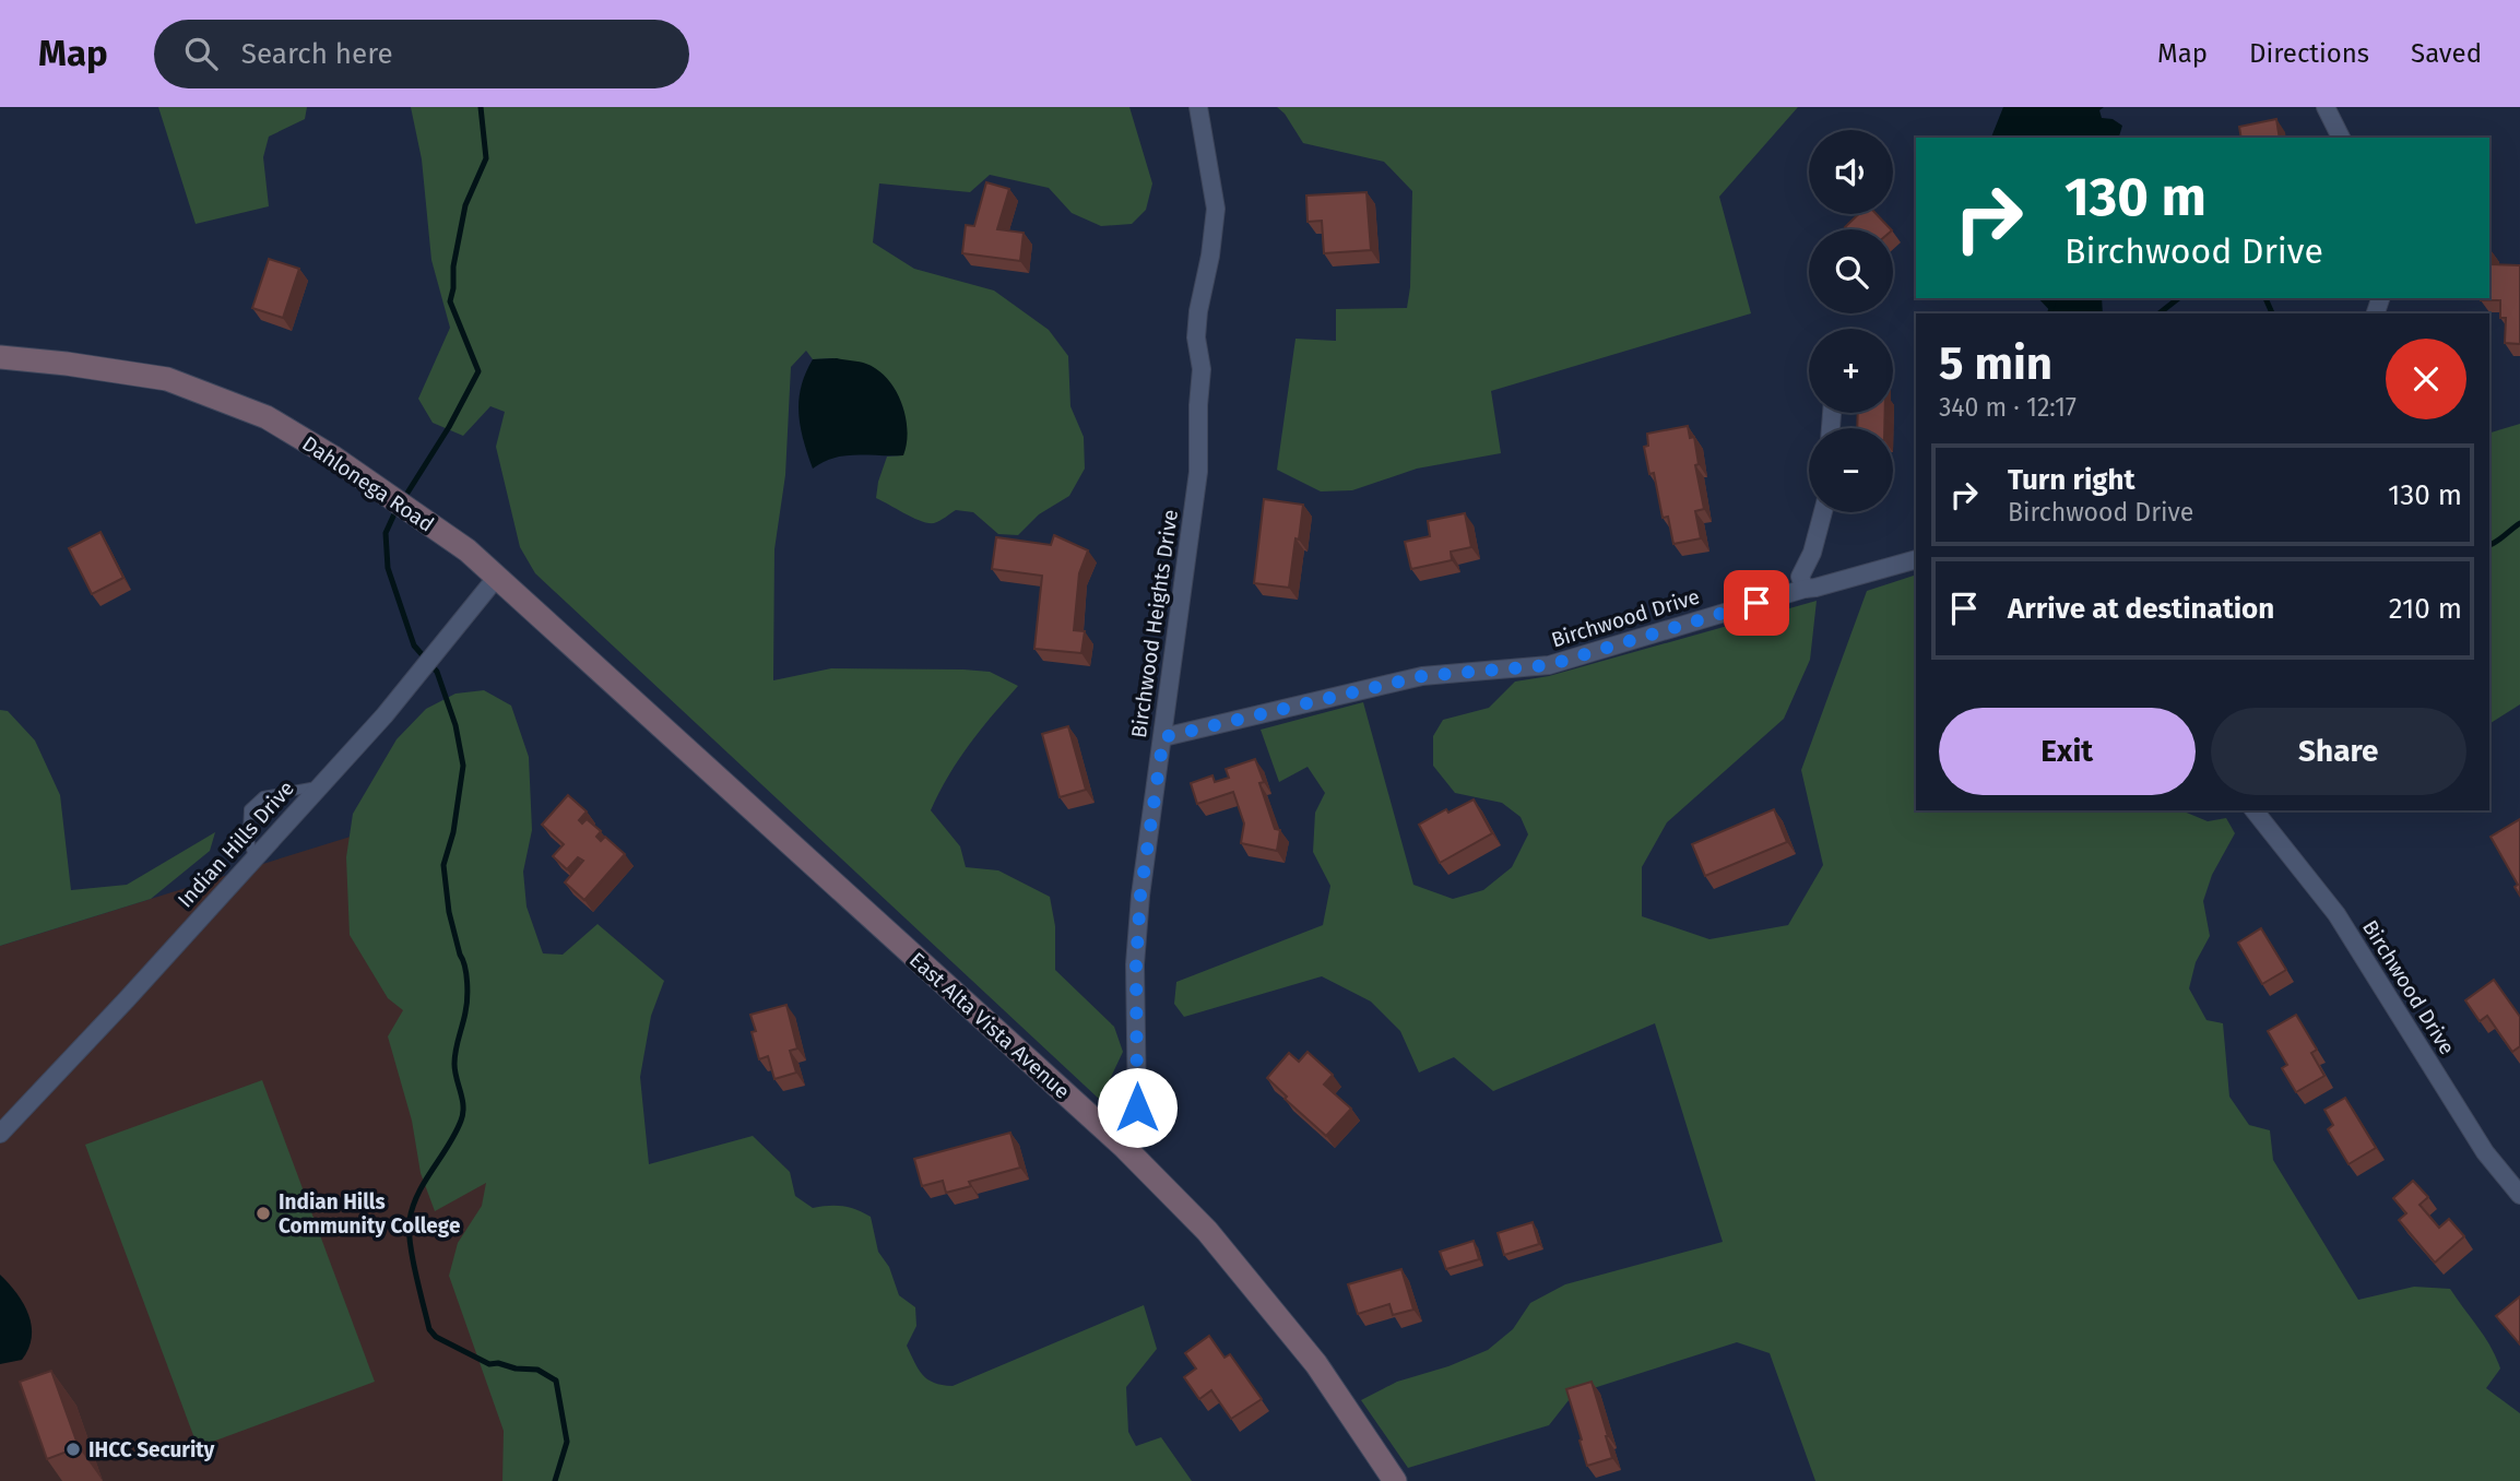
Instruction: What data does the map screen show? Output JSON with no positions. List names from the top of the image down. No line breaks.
{"streets":{"main road":["Dahlonega Road","East Alta Vista Avenue"],"street":["Birchwood Drive","Birchwood Heights Drive","Indian Hills Drive"]},"crossings":[["Dahlonega Road","Indian Hills Drive"],["Dahlonega Road","East Alta Vista Avenue"],["Birchwood Drive","Birchwood Heights Drive"],["Birchwood Heights Drive","East Alta Vista Avenue"]],"places":["Indian Hills Community College","IHCC Security"],"page":{"header":"Map","search":"Search here","nav":["Map","Directions","Saved"],"map_buttons":["+","−"],"turn":["130 m","Birchwood Drive"],"heading":["5 min","340 m · 12:17"],"list":[{"name":"Turn right","note":"Birchwood Drive","value":"130 m"},{"name":"Arrive at destination","value":"210 m"}],"buttons":["Exit","Share"]}}
